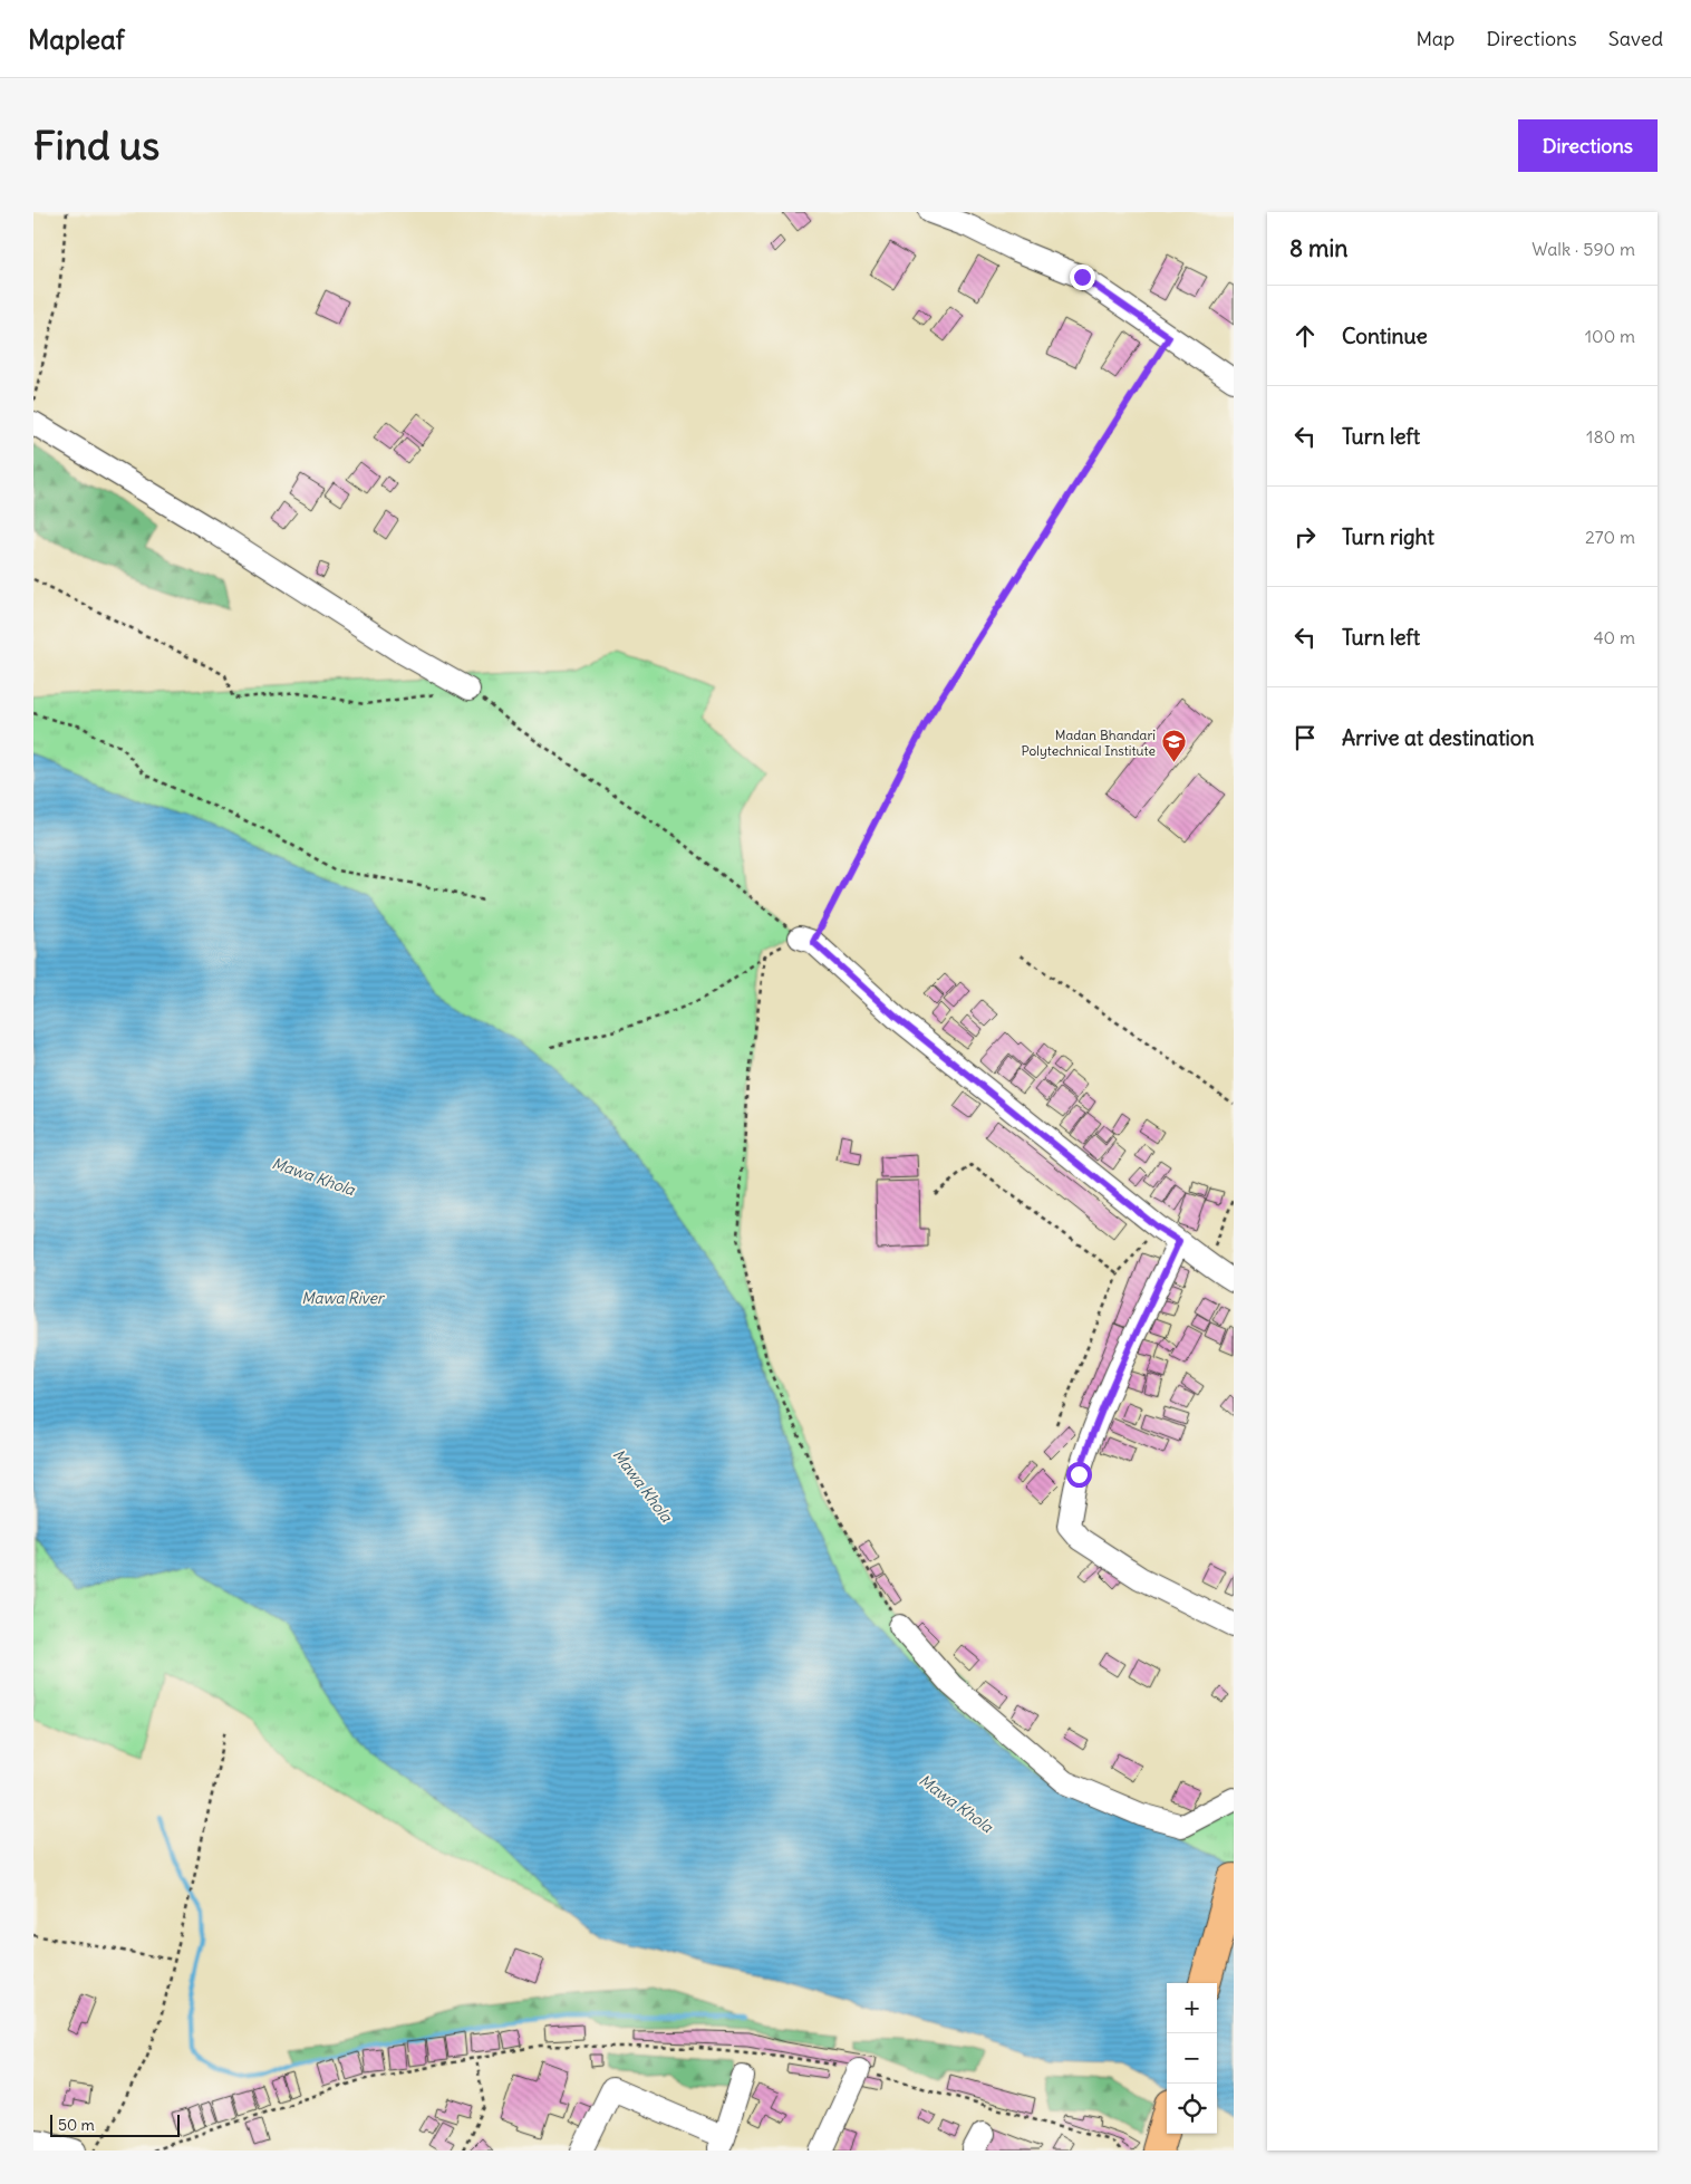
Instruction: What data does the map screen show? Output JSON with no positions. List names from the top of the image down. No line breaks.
{"water":["Mawa Khola","Mawa River"],"places":{"school or university":["Madan Bhandari Polytechnical Institute"]},"scale_bar":"50 m","page":{"header":"Mapleaf","nav":["Map","Directions","Saved"],"buttons":"Directions","title":"Find us","heading":["8 min","Walk · 590 m"],"list":[["Continue","100 m"],["Turn left","180 m"],["Turn right","270 m"],["Turn left","40 m"],"Arrive at destination"],"map_buttons":["+","−"],"scale":"50 m"}}
